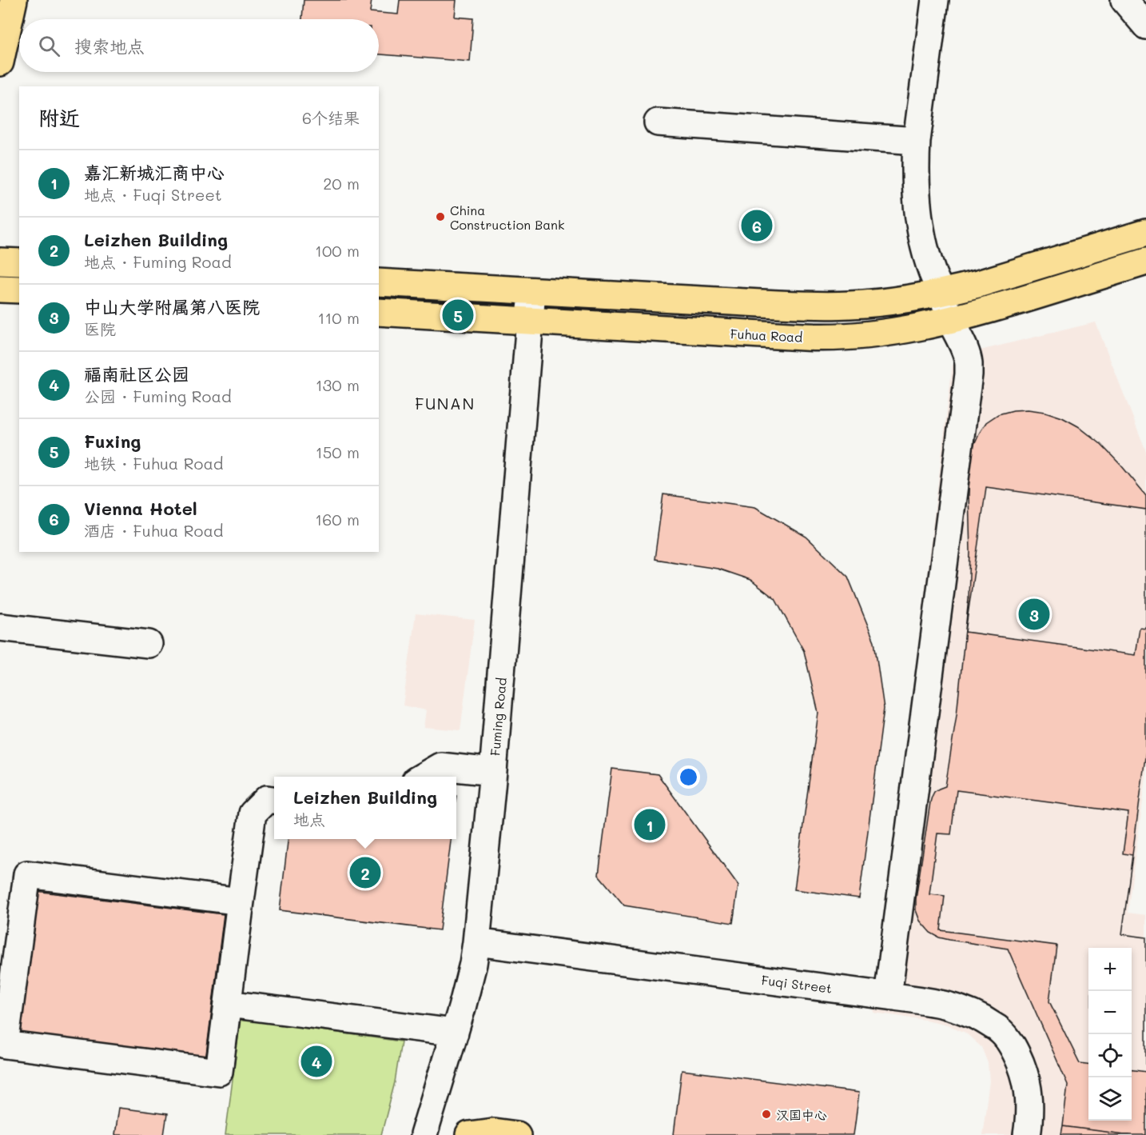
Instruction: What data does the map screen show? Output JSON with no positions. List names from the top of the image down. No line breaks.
{"streets":{"main road":["Fuhua Road"],"street":["Fuming Road","Fuqi Street"]},"crossings":[["Fuhua Road","Fuming Road"],["Fuming Road","Fuqi Street"]],"districts":["FUNAN"],"places":["China Construction Bank","汉国中心"],"page":{"search":"搜索地点","heading":["附近","6个结果"],"list":[{"mark":"1","name":"嘉汇新城汇商中心","note":"地点 · Fuqi Street","value":"20 m"},{"mark":"2","name":"Leizhen Building","note":"地点 · Fuming Road","value":"100 m"},{"mark":"3","name":"中山大学附属第八医院","note":"医院","value":"110 m"},{"mark":"4","name":"福南社区公园","note":"公园 · Fuming Road","value":"130 m"},{"mark":"5","name":"Fuxing","note":"地铁 · Fuhua Road","value":"150 m"},{"mark":"6","name":"Vienna Hotel","note":"酒店 · Fuhua Road","value":"160 m"}],"pins":["6","5","3","1","2","4"],"popup":["Leizhen Building","地点"],"map_buttons":["+","−"]}}
